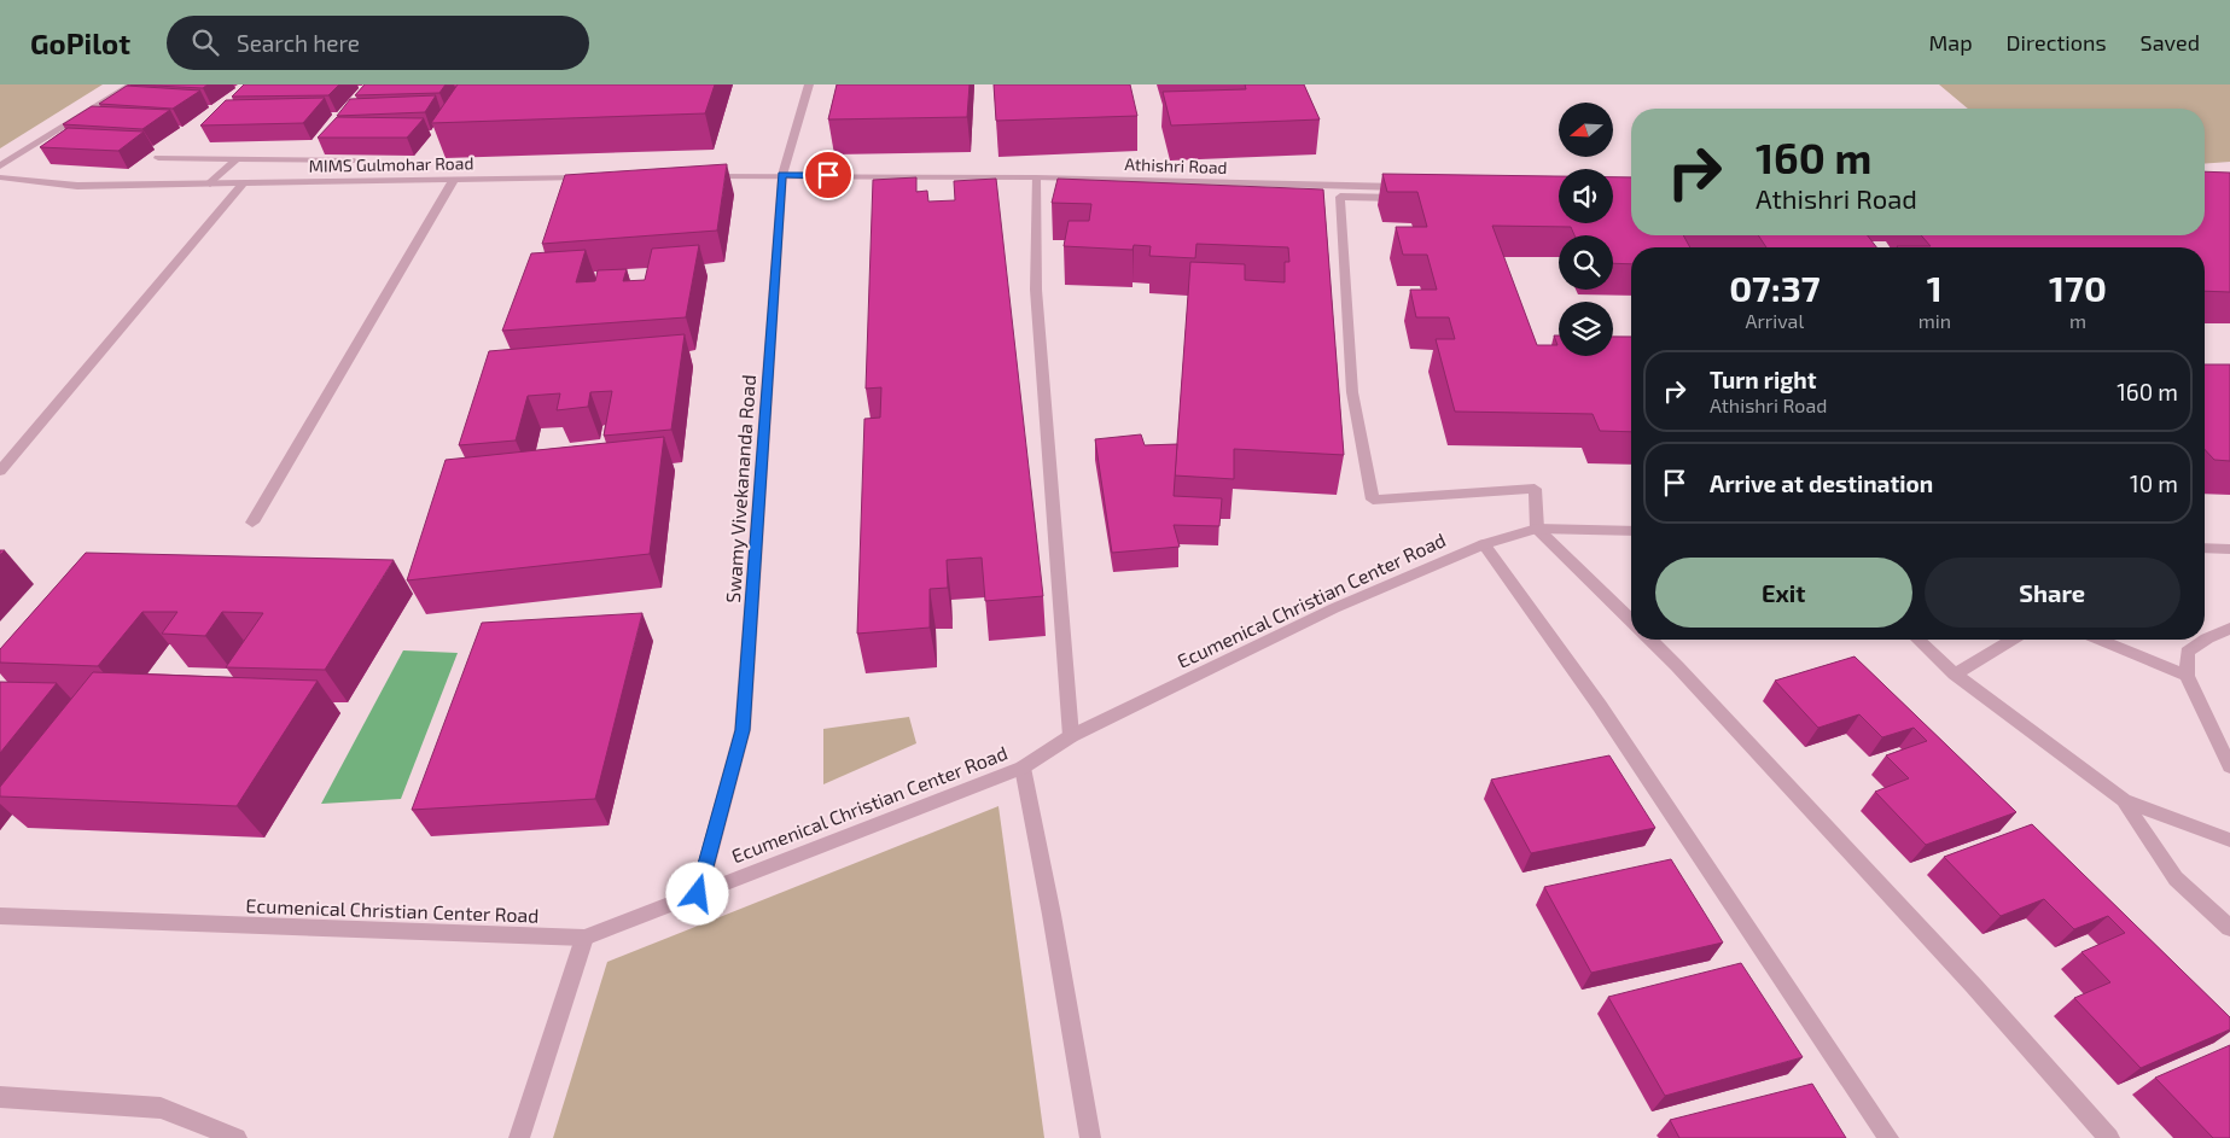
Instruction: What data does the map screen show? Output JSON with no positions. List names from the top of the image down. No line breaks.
{"streets":{"street":["MIMS Gulmohar Road","Athishri Road","Swamy Vivekananda Road","Ecumenical Christian Center Road"]},"crossings":[["Athishri Road","Swamy Vivekananda Road"],["Athishri Road","Ecumenical Christian Center Road"],["Swamy Vivekananda Road","Ecumenical Christian Center Road"]],"north":"left","page":{"header":"GoPilot","search":"Search here","nav":["Map","Directions","Saved"],"turn":["160 m","Athishri Road"],"eta":["07:37","Arrival","1","min","170","m"],"list":[{"name":"Turn right","note":"Athishri Road","value":"160 m"},{"name":"Arrive at destination","value":"10 m"}],"buttons":["Exit","Share"]}}
